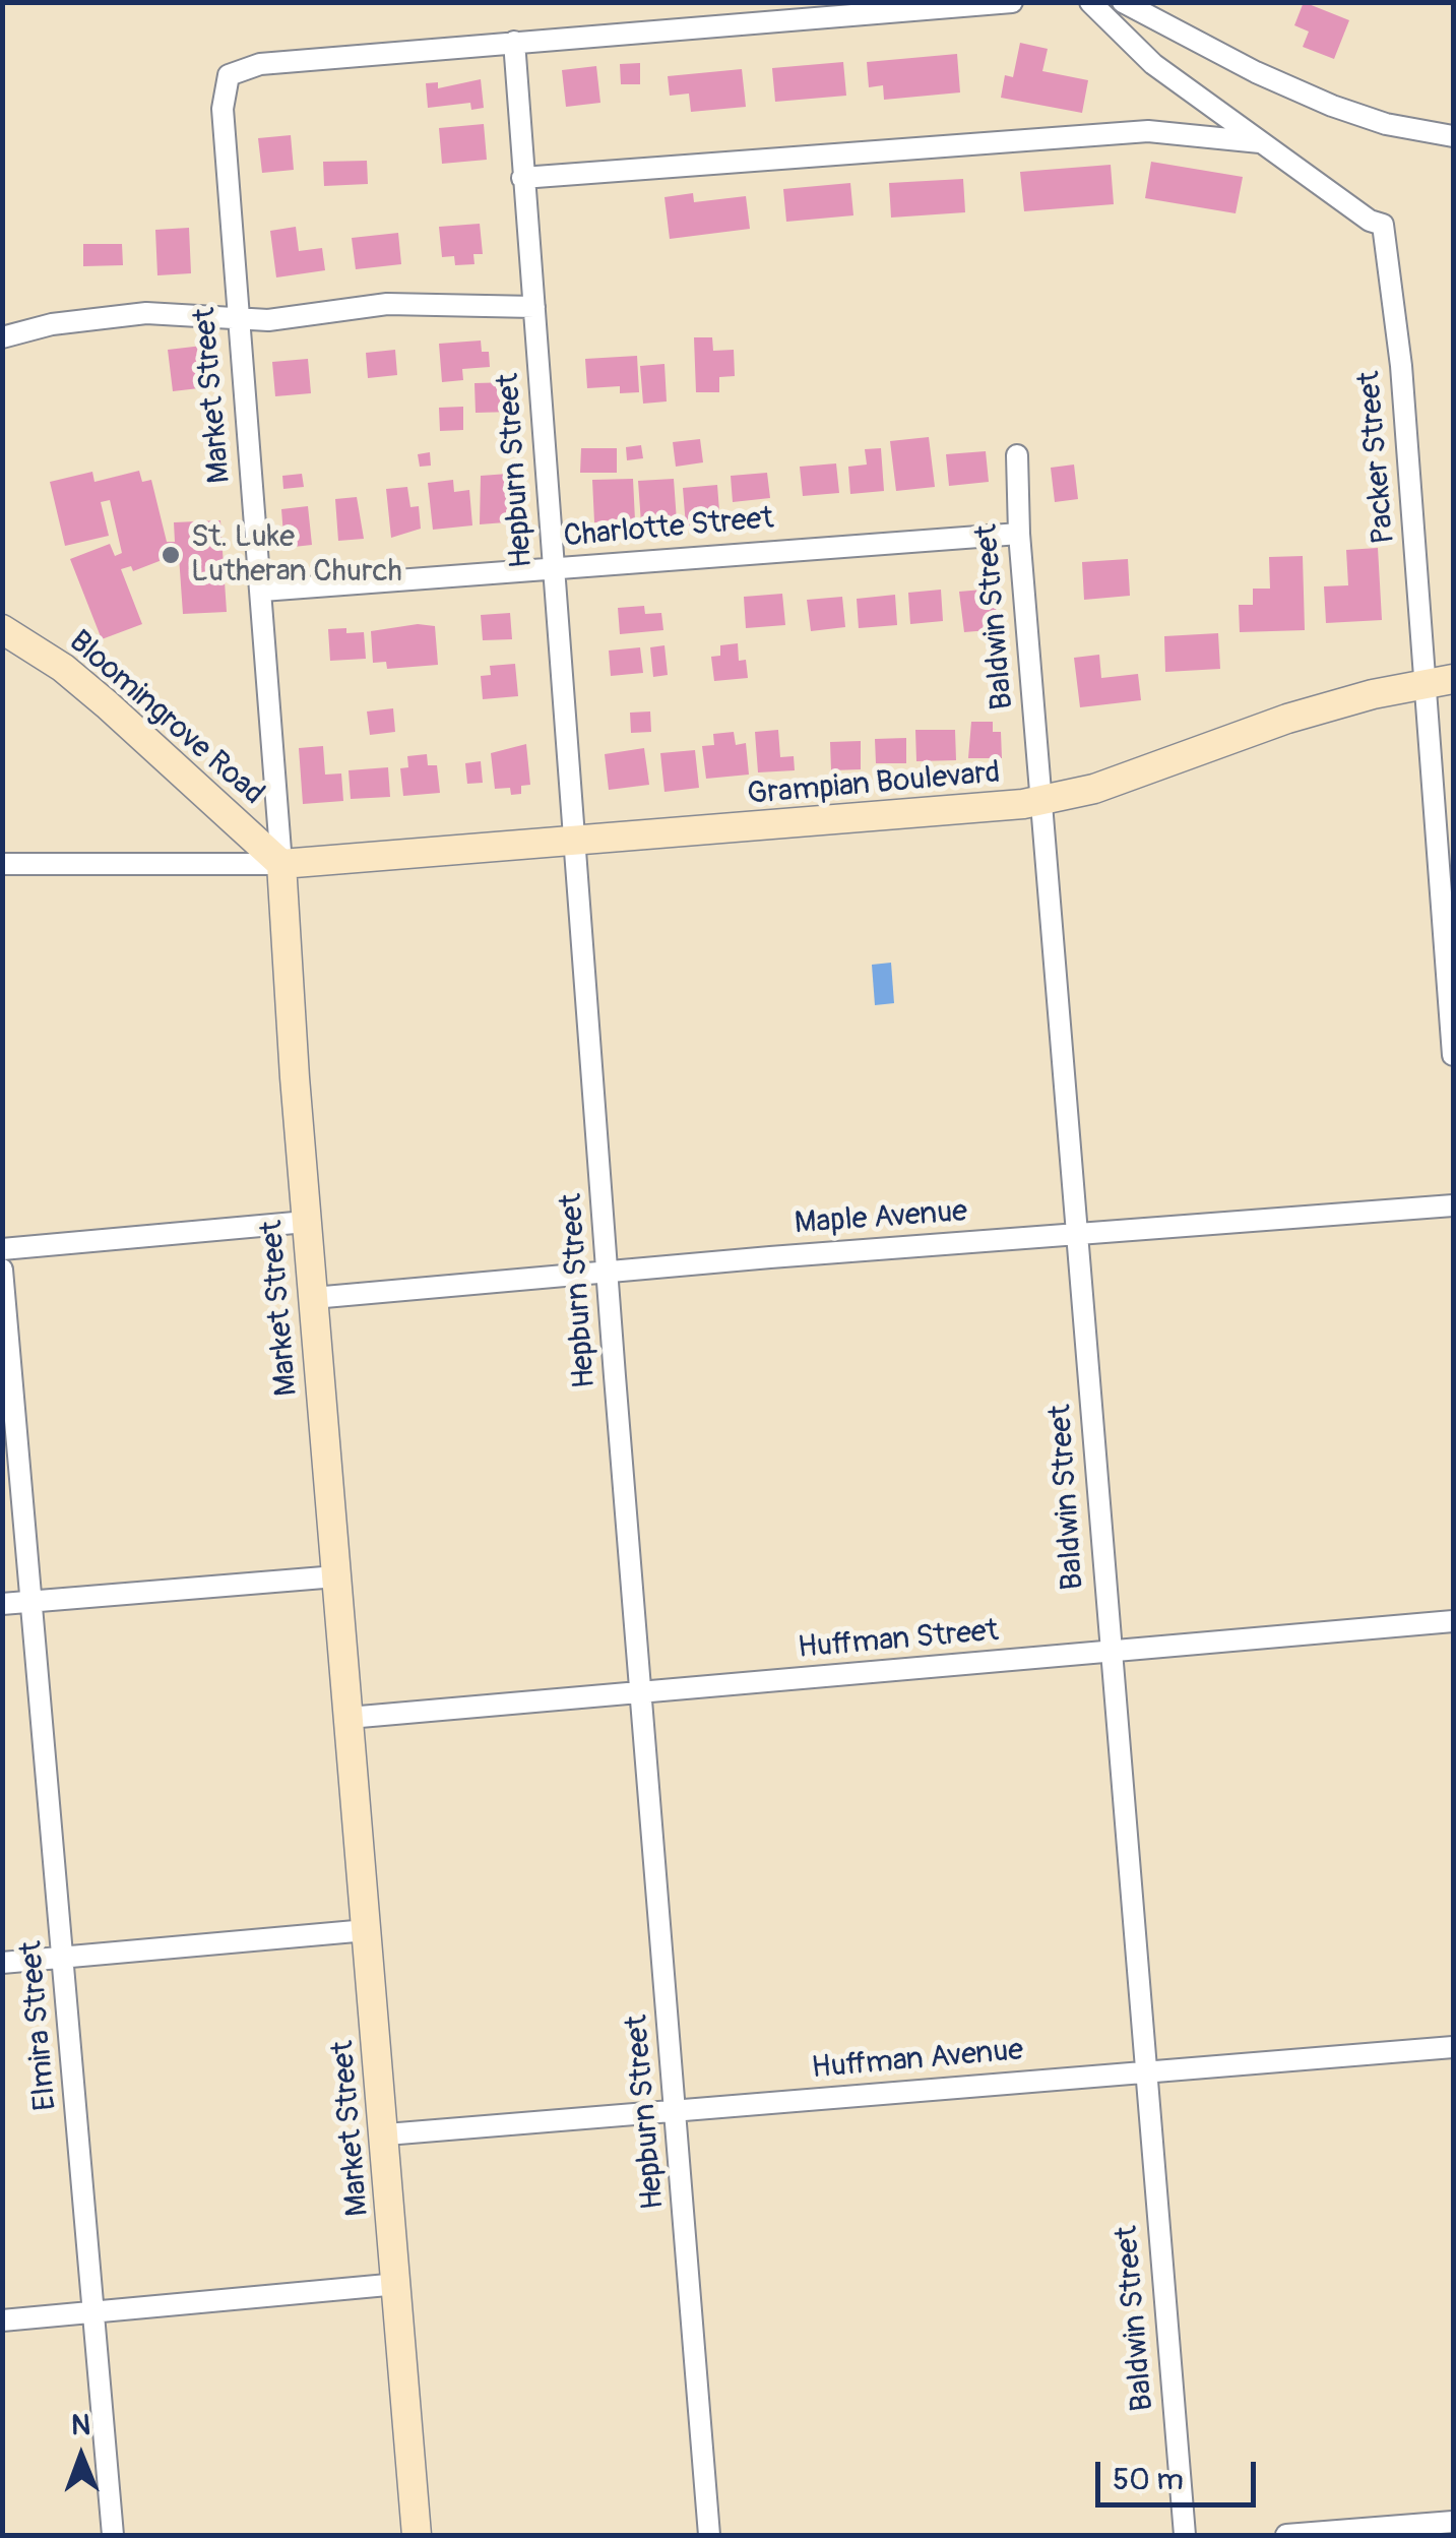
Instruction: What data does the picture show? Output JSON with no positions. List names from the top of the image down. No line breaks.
{"streets":{"main road":["Market Street","Bloomingrove Road","Grampian Boulevard"],"street":["Packer Street","Hepburn Street","Charlotte Street","Baldwin Street","Maple Avenue","Huffman Street","Elmira Street","Huffman Avenue"]},"crossings":[["Market Street","Hepburn Street"],["Market Street","Charlotte Street"],["Market Street","Bloomingrove Road"],["Market Street","Grampian Boulevard"],["Market Street","Maple Avenue"],["Market Street","Huffman Street"],["Market Street","Huffman Avenue"],["Packer Street","Grampian Boulevard"],["Hepburn Street","Charlotte Street"],["Hepburn Street","Grampian Boulevard"],["Hepburn Street","Maple Avenue"],["Hepburn Street","Huffman Street"],["Hepburn Street","Huffman Avenue"],["Charlotte Street","Baldwin Street"],["Baldwin Street","Grampian Boulevard"],["Baldwin Street","Maple Avenue"],["Baldwin Street","Huffman Street"],["Baldwin Street","Huffman Avenue"],["Bloomingrove Road","Grampian Boulevard"]],"places":["St. Luke Lutheran Church"],"scale_bar":"50 m","north":"top"}
